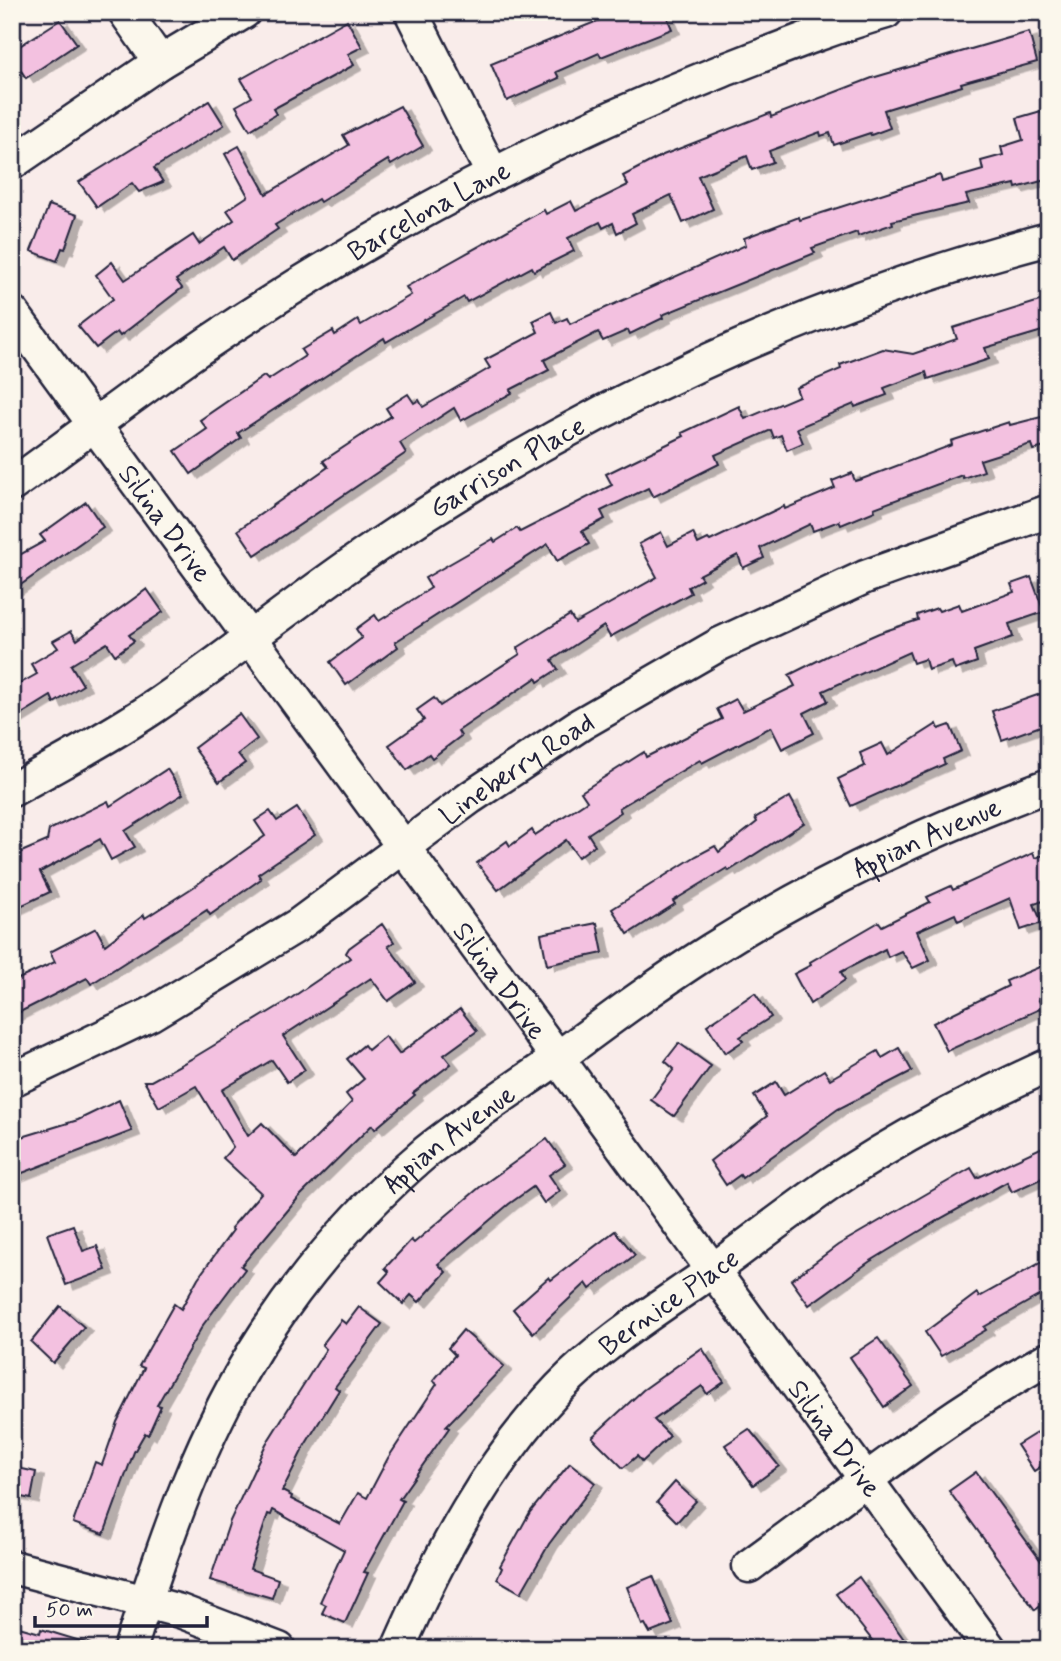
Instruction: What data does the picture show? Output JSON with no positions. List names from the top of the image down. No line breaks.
{"streets":{"street":["Barcelona Lane","Garrison Place","Silina Drive","Lineberry Road","Appian Avenue","Bernice Place"]},"crossings":[["Barcelona Lane","Silina Drive"],["Garrison Place","Silina Drive"],["Silina Drive","Lineberry Road"],["Silina Drive","Appian Avenue"],["Silina Drive","Bernice Place"]],"scale_bar":"50 m"}
